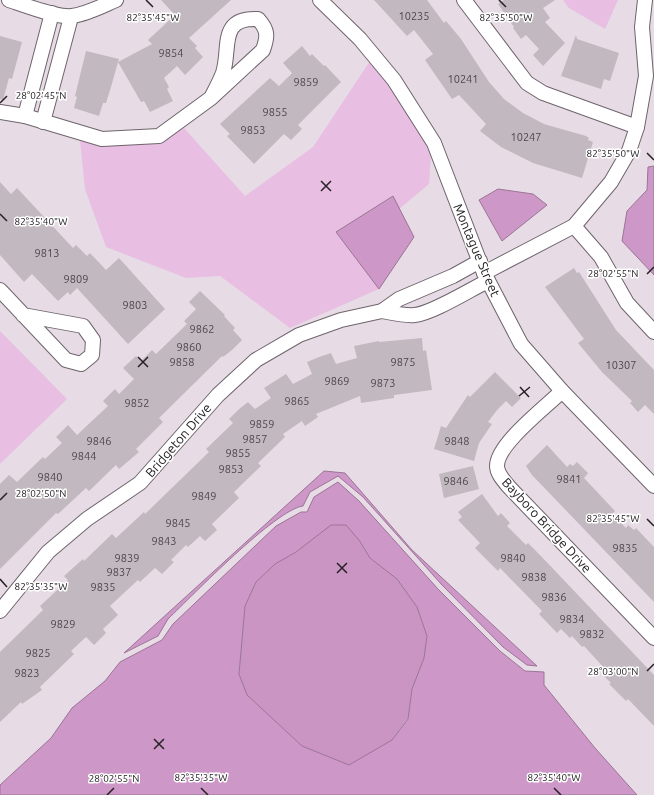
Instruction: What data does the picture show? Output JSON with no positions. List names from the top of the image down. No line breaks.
{"streets":{"street":["Montague Street","Bridgeton Drive","Bayboro Bridge Drive"]},"crossings":[["Montague Street","Bridgeton Drive"],["Montague Street","Bayboro Bridge Drive"]],"house_numbers":["10235","9854","10241","9859","9855","9853","10247","9813","9809","9803","9862","9860","9858","9875","10307","9869","9873","9865","9852","9859","9857","9846","9848","9855","9844","9853","9840","9841","9846","9849","9845","9843","9835","9839","9840","9837","9838","9835","9836","9834","9829","9832","9825","9823"],"coordinates":["82°35'45\"W","82°35'50\"W","28°02'45\"N","82°35'40\"W","28°02'55\"N","28°02'50\"N","82°35'35\"W","28°03'00\"N"]}
